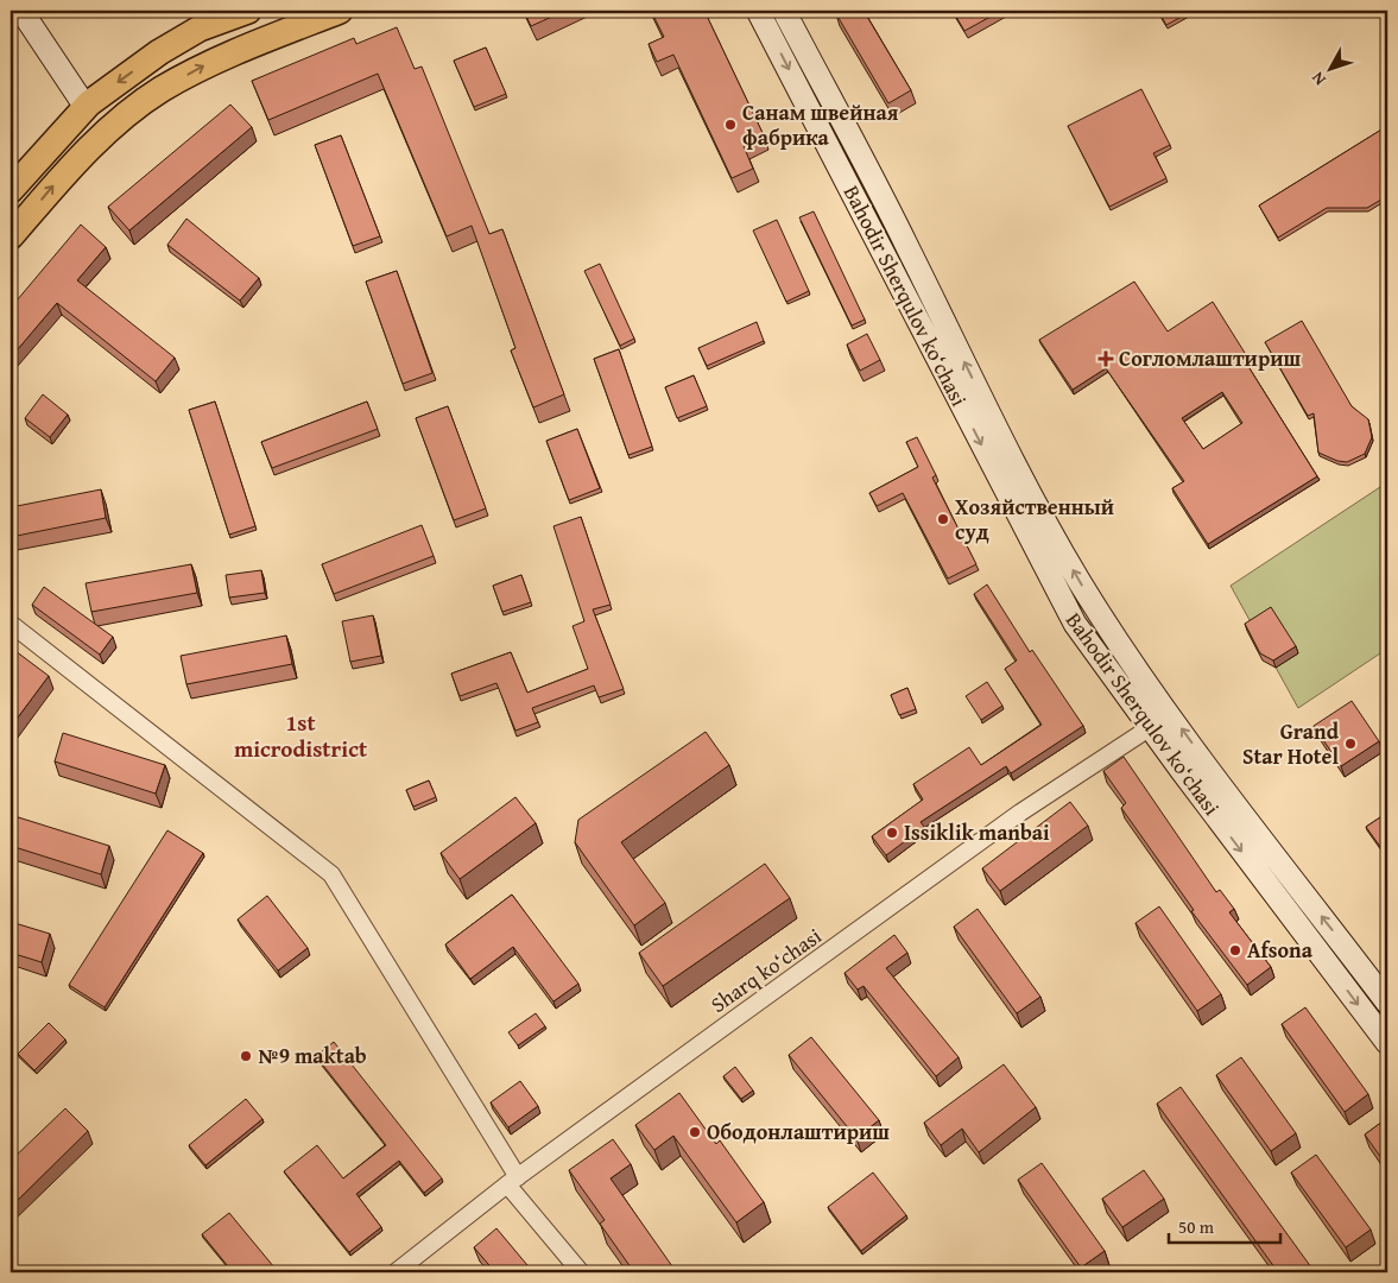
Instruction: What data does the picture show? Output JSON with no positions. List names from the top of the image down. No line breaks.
{"streets":{"main road":["Bahodir Sherqulov ko‘chasi"],"street":["Sharq ko‘chasi"]},"crossings":[["Bahodir Sherqulov ko‘chasi","Sharq ko‘chasi"]],"districts":["1st microdistrict"],"places":{"other":["Санам швейная фабрика","Хозяйственный суд","Grand Star Hotel","Issiklik manbai","Afsona","№9 maktab","Ободонлаштириш"],"health":["Согломлаштириш"]},"scale_bar":"50 m","north":"bottom left"}
